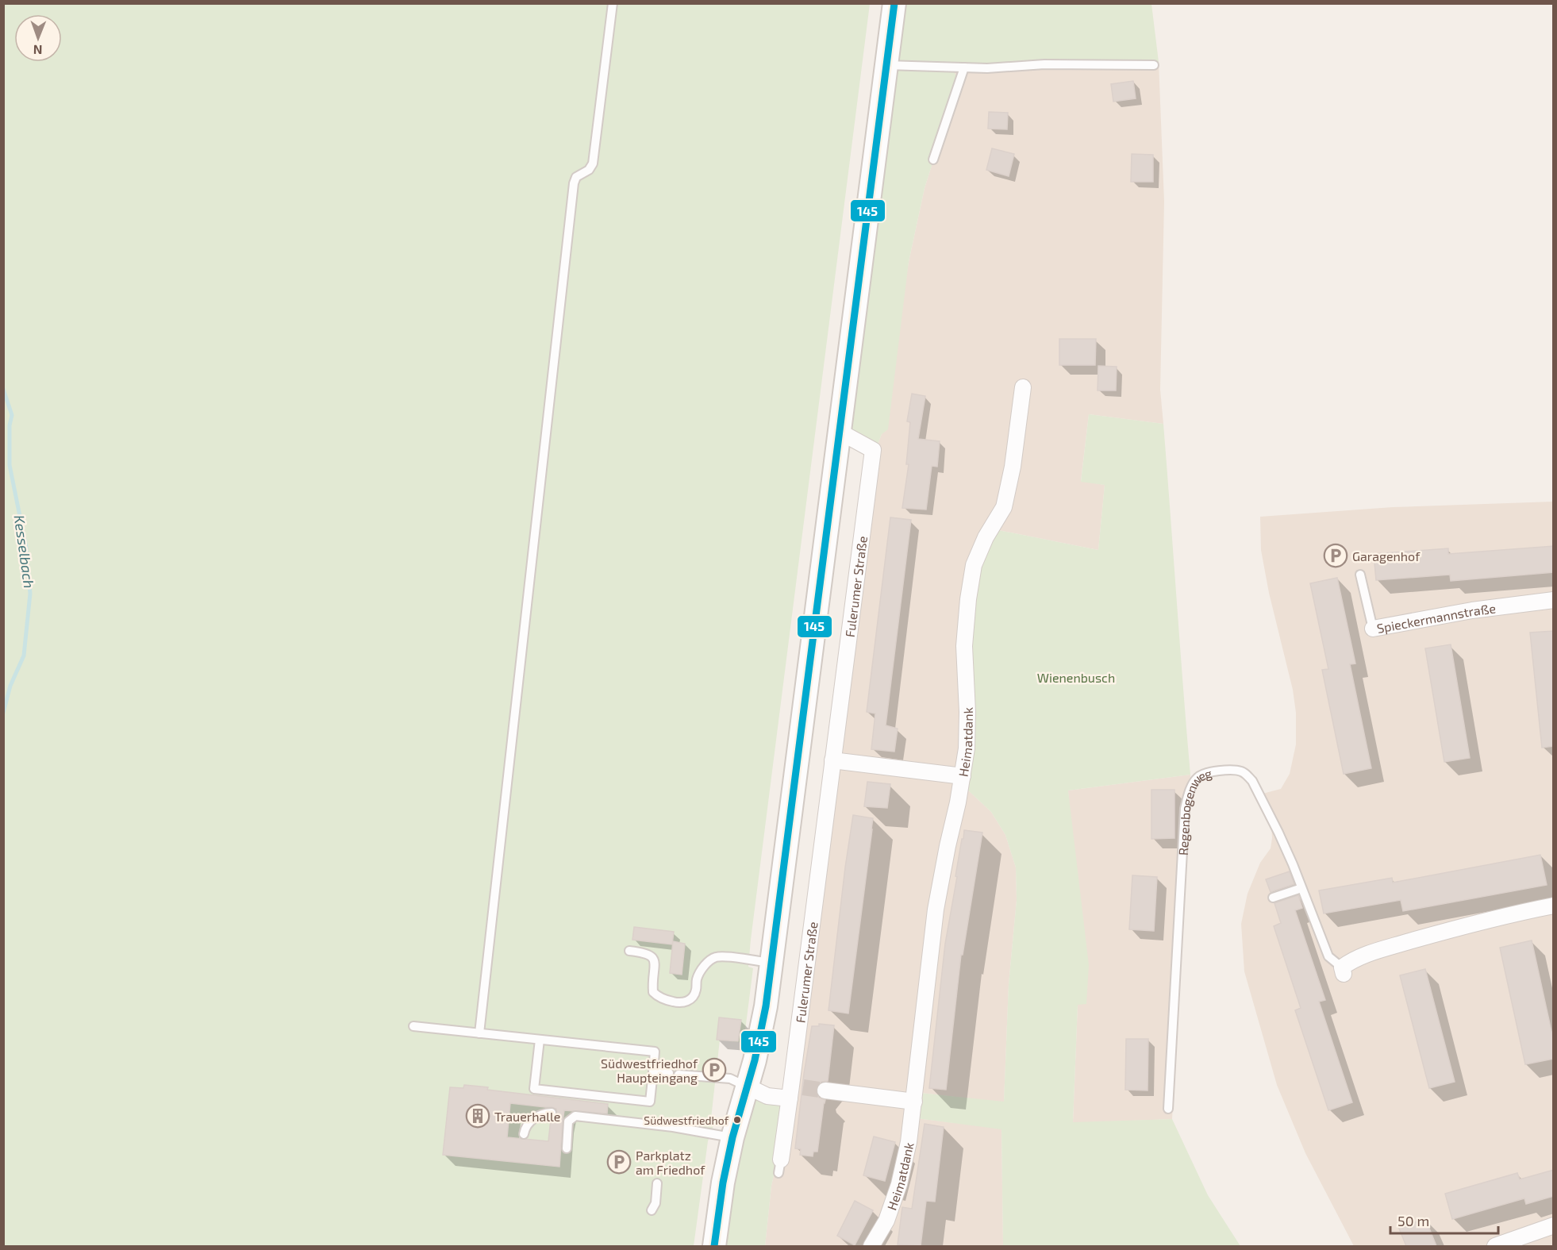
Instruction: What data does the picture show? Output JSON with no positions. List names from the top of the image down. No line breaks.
{"streets":{"street":["Fulerumer Straße","Spieckermannstraße","Heimatdank","Regenbogenweg"]},"water":["Kesselbach"],"parks":["Wienenbusch"],"places":{"parking":["Garagenhof","Südwestfriedhof Haupteingang","Parkplatz am Friedhof"],"building":["Trauerhalle"],"other":["Südwestfriedhof"]},"lines":["transit line 145"],"scale_bar":"50 m","north":"bottom"}
